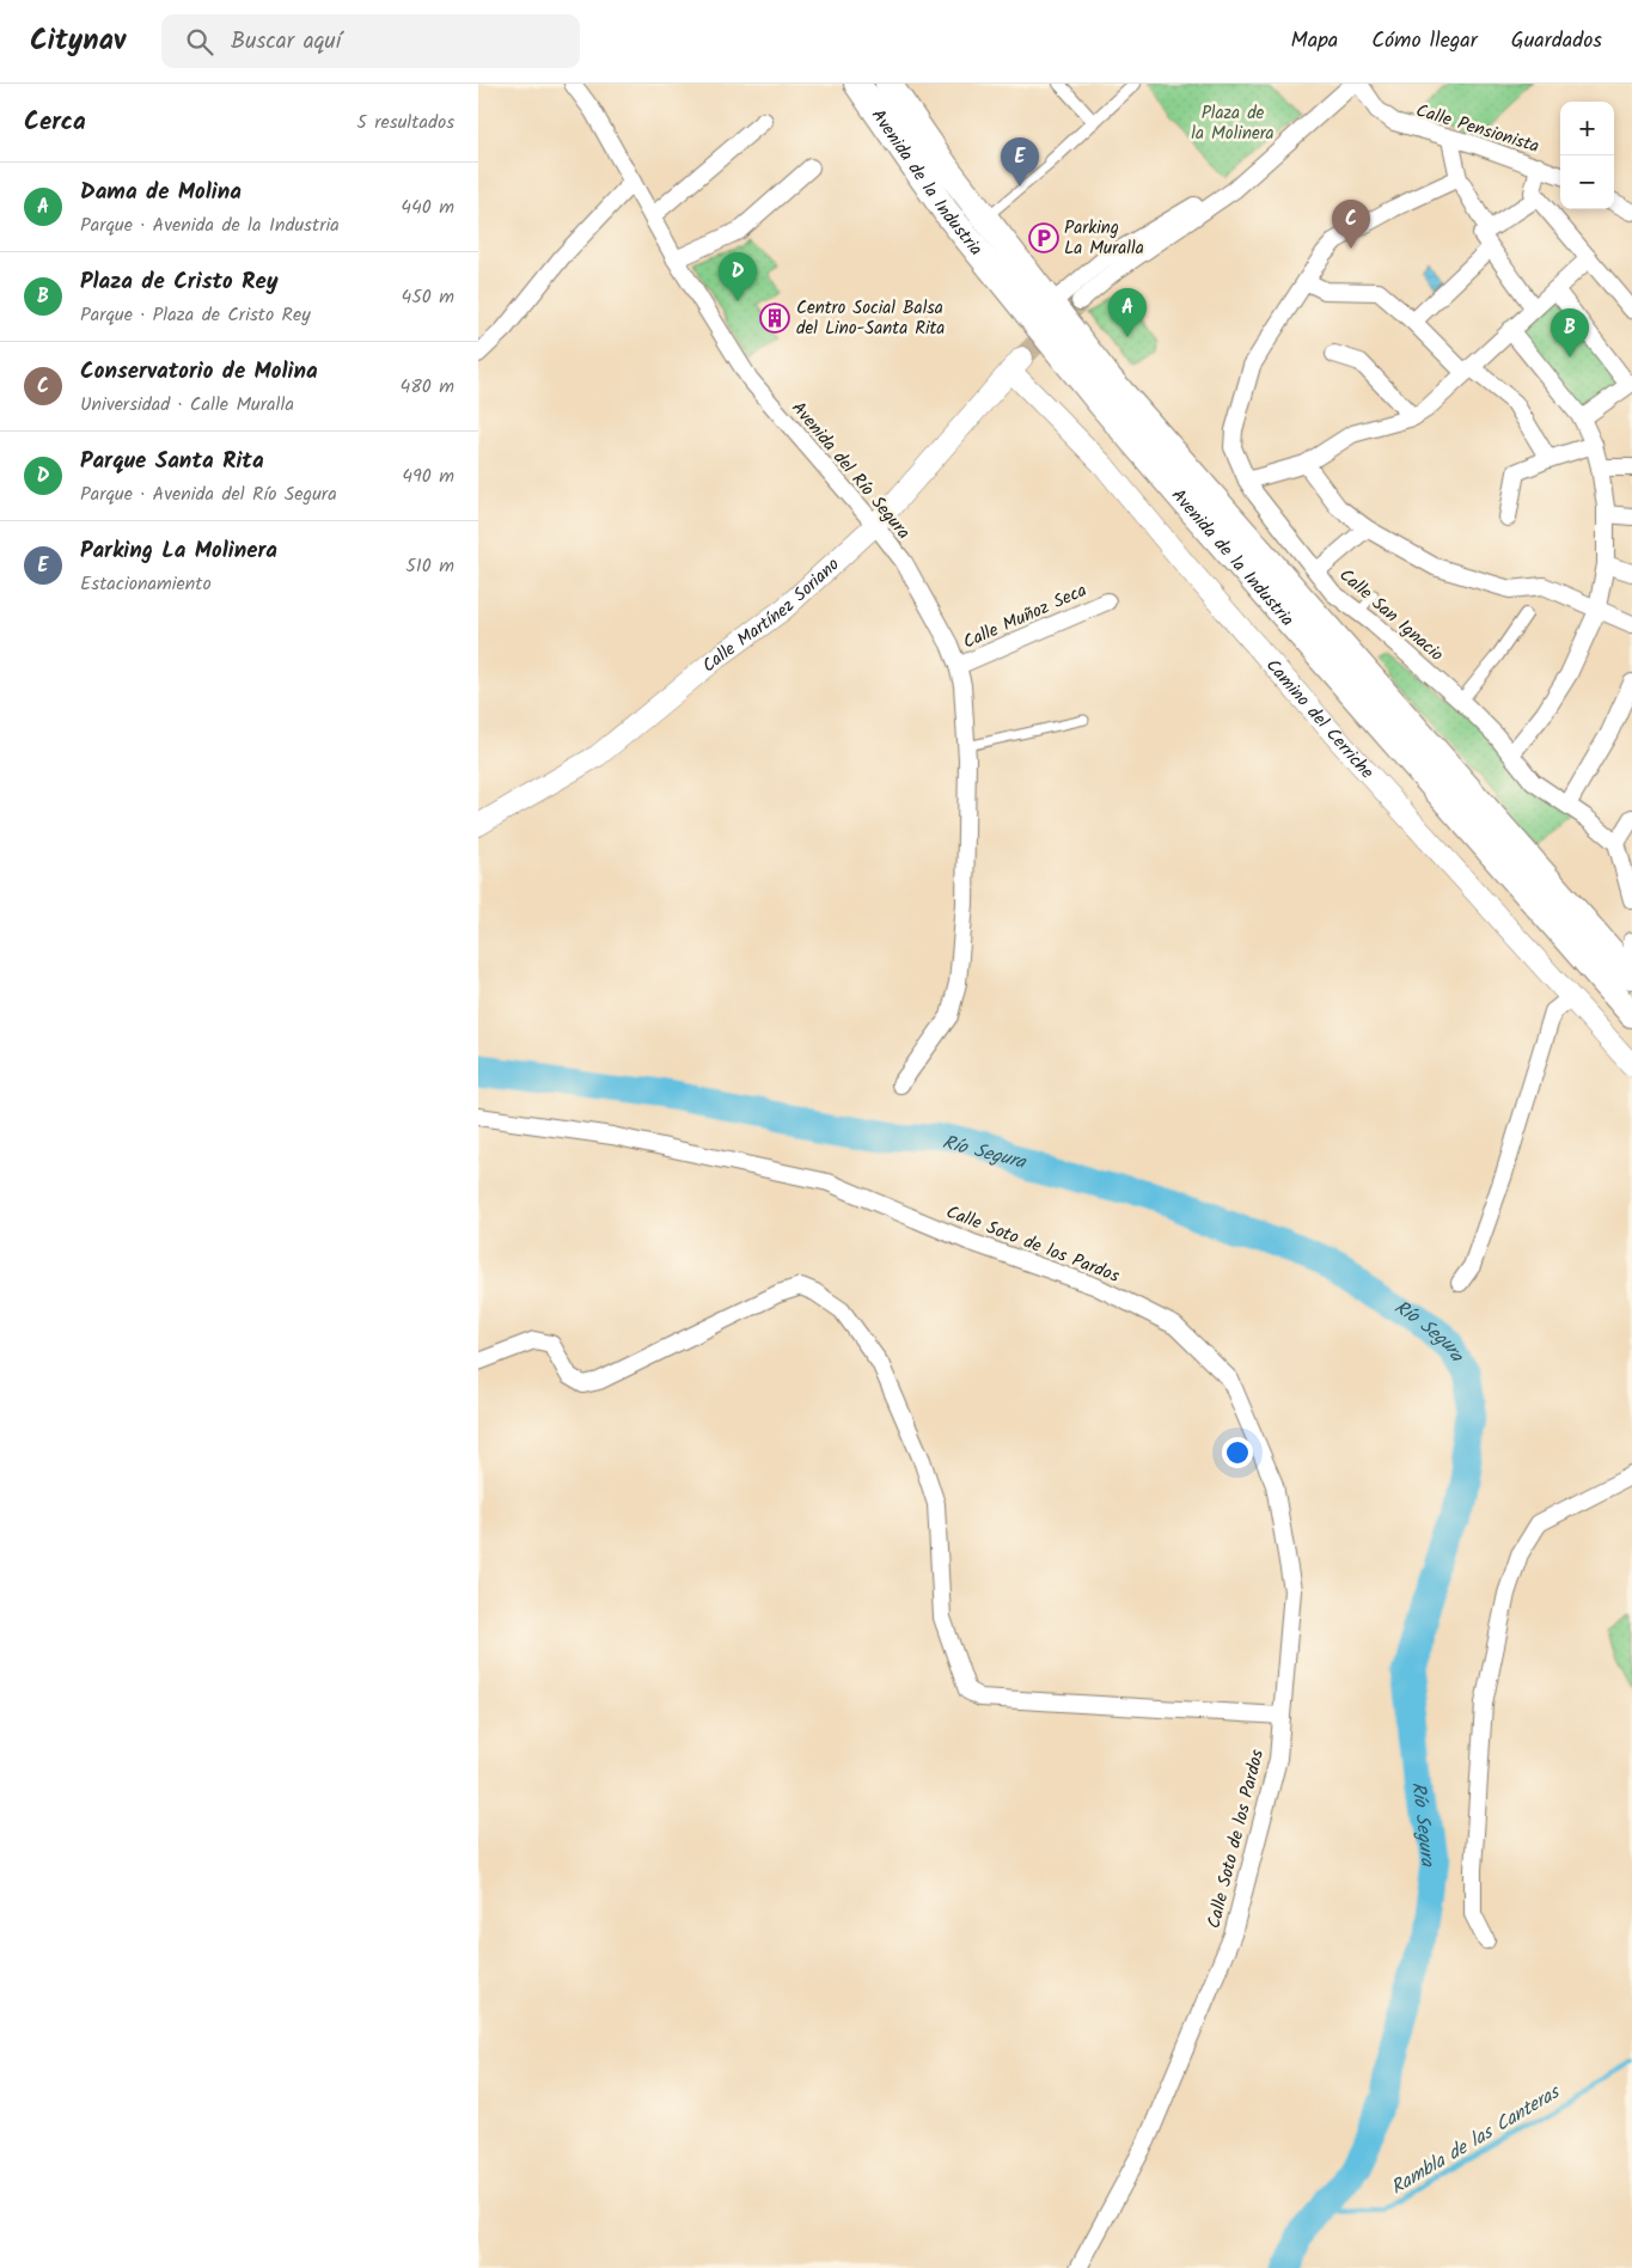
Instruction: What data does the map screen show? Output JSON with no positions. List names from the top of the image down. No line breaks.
{"streets":{"main road":["Avenida de la Industria"],"street":["Calle Pensionista","Avenida del Río Segura","Calle Martínez Soriano","Calle San Ignacio","Calle Muñoz Seca","Camino del Cerriche","Calle Soto de los Pardos"]},"crossings":[["Avenida del Río Segura","Calle Martínez Soriano"],["Avenida del Río Segura","Calle Muñoz Seca"],["Calle Martínez Soriano","Camino del Cerriche"]],"water":["Río Segura","Rambla de las Canteras"],"parks":["Plaza de la Molinera"],"places":{"parking":["Parking La Muralla"],"building":["Centro Social Balsa del Lino-Santa Rita"]},"page":{"header":"Citynav","search":"Buscar aquí","nav":["Mapa","Cómo llegar","Guardados"],"heading":["Cerca","5 resultados"],"map_buttons":["+","−"],"pins":["E","C","D","A","B"],"list":[{"mark":"A","name":"Dama de Molina","note":"Parque · Avenida de la Industria","value":"440 m"},{"mark":"B","name":"Plaza de Cristo Rey","note":"Parque · Plaza de Cristo Rey","value":"450 m"},{"mark":"C","name":"Conservatorio de Molina","note":"Universidad · Calle Muralla","value":"480 m"},{"mark":"D","name":"Parque Santa Rita","note":"Parque · Avenida del Río Segura","value":"490 m"},{"mark":"E","name":"Parking La Molinera","note":"Estacionamiento","value":"510 m"}]}}
